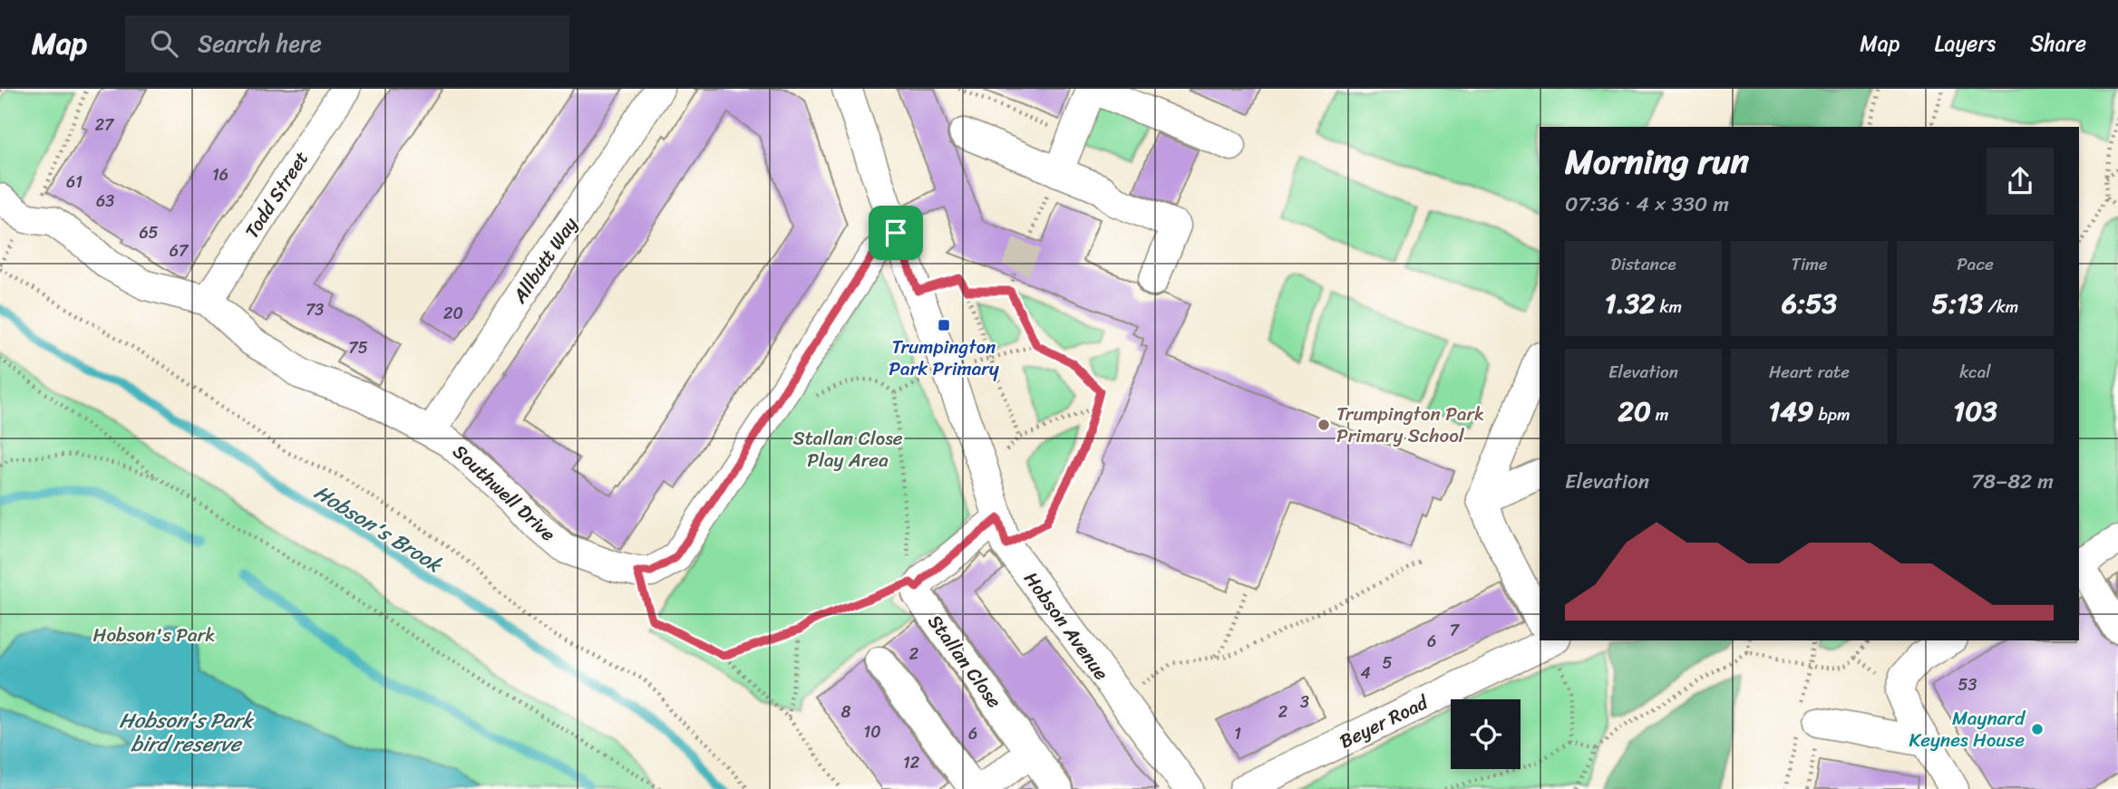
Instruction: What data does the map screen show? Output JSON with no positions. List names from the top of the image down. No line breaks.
{"streets":{"street":["Todd Street","Allbutt Way","Southwell Drive","Hobson Avenue","Stallan Close","Beyer Road"]},"crossings":[["Todd Street","Southwell Drive"],["Allbutt Way","Southwell Drive"]],"water":["Hobson's Brook","Hobson's Park bird reserve"],"parks":["Stallan Close Play Area","Hobson's Park"],"places":{"transit":["Trumpington Park Primary"],"other":["Trumpington Park Primary School","Maynard Keynes House"]},"house_numbers":["27","16","61","63","65","67","73","20","75","7","6","2","5","4","53","3","8","2","10","6","1","12"],"page":{"header":"Map","search":"Search here","nav":["Map","Layers","Share"],"heading":["Morning run","07:36 · 4 × 330 m"],"stats":[["Distance","1.32 km"],["Time","6:53"],["Pace","5:13 /km"],["Elevation","20 m"],["Heart rate","149 bpm"],["kcal","103"]],"chart":["Elevation","78–82 m"]}}
